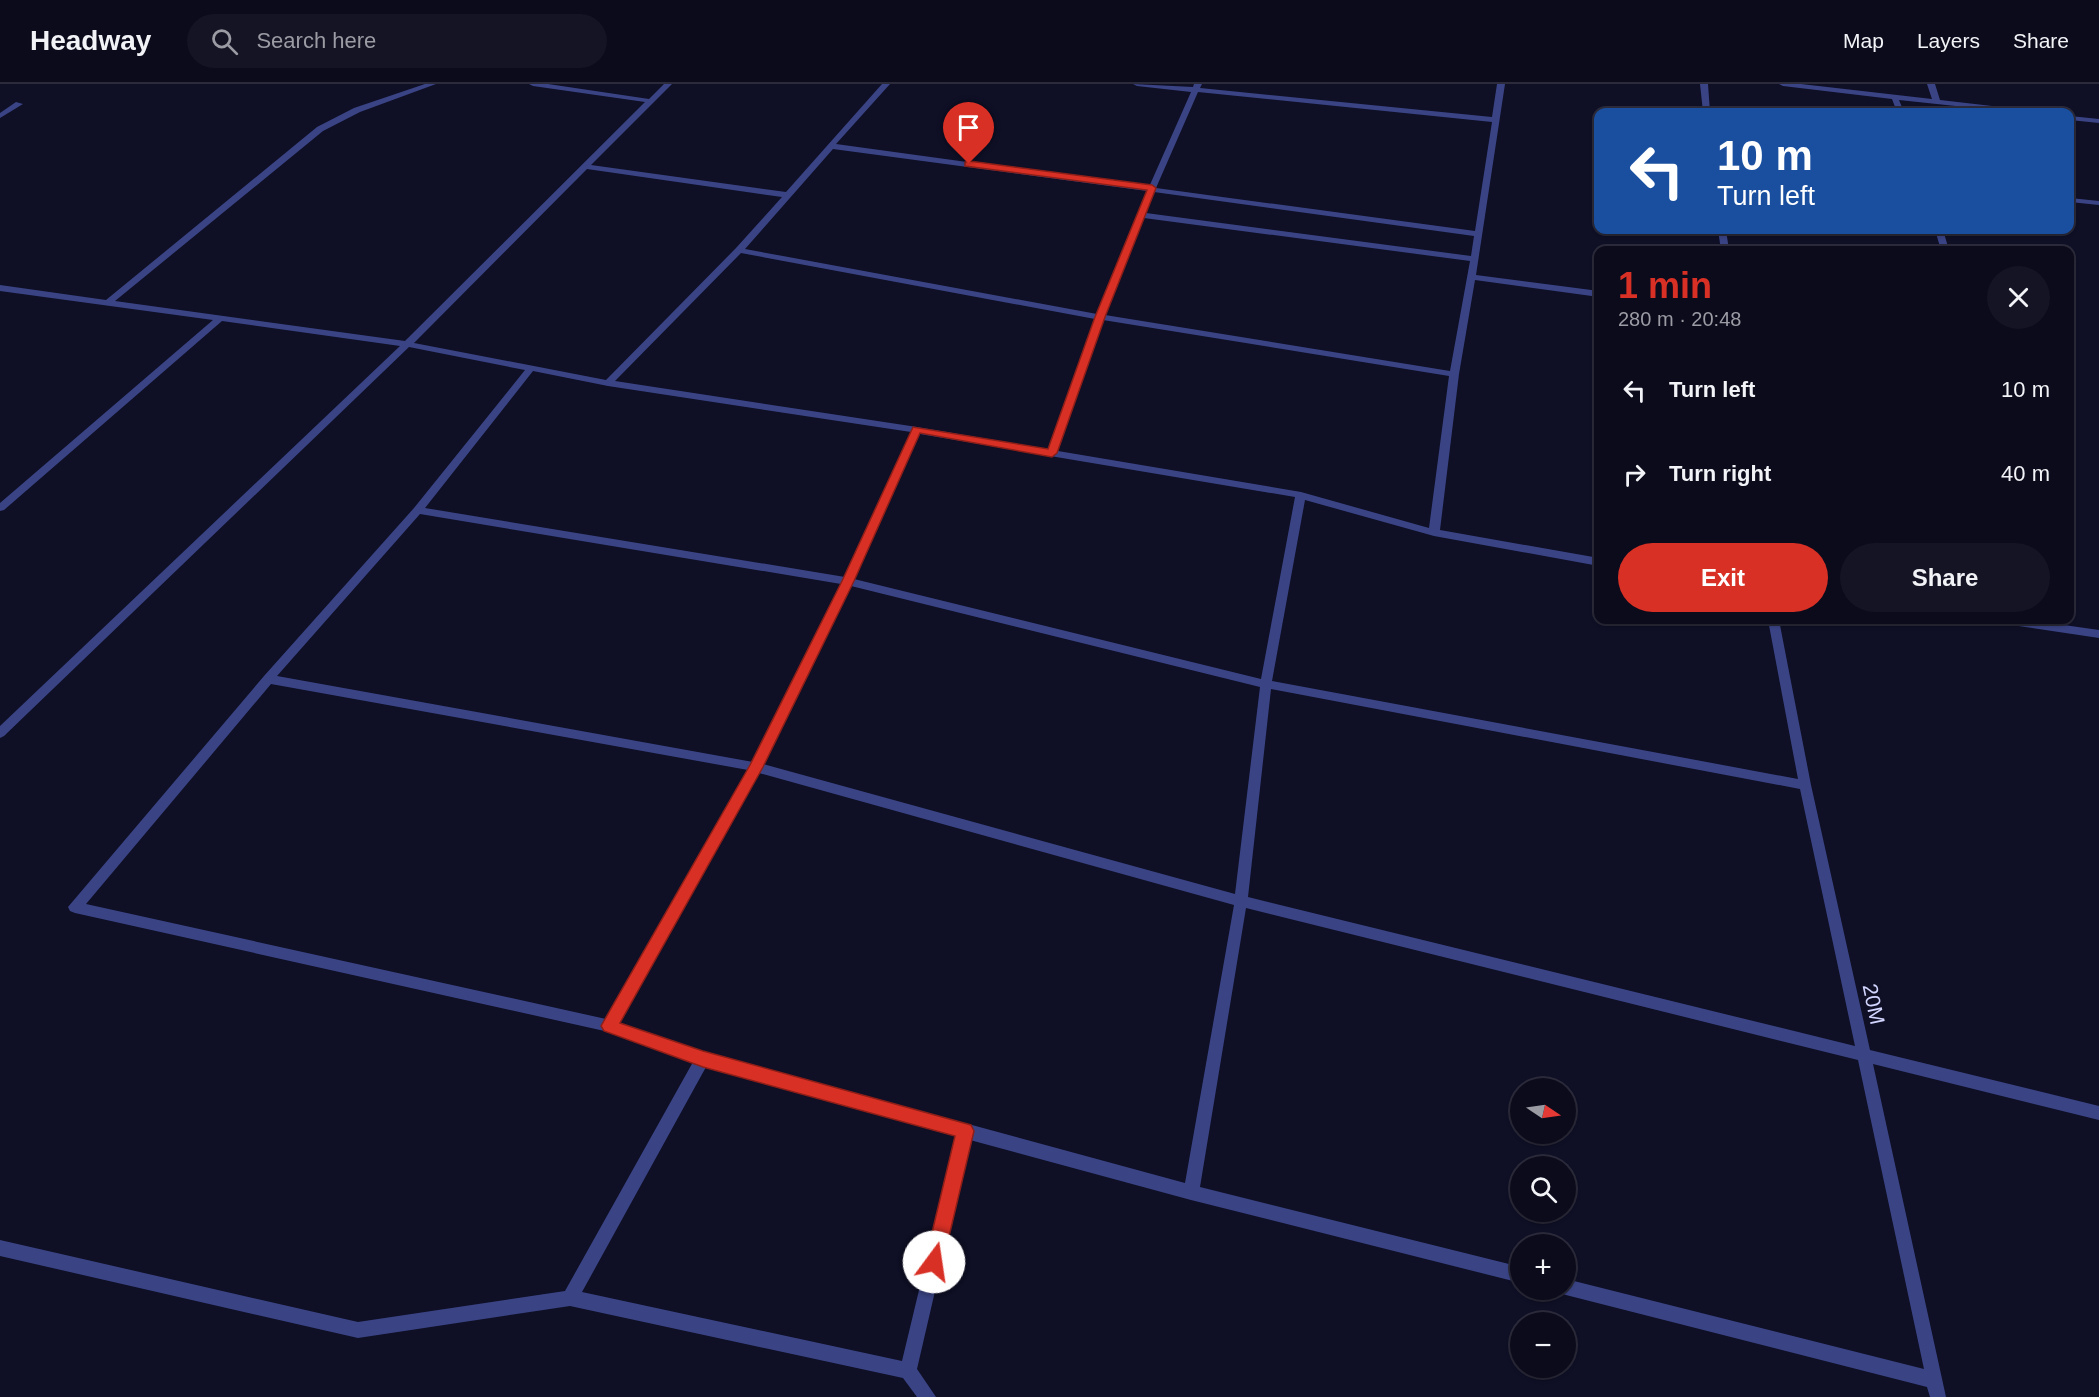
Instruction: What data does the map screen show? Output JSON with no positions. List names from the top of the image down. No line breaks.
{"streets":{"street":["20M"]},"north":"right","page":{"header":"Headway","search":"Search here","nav":["Map","Layers","Share"],"turn":["10 m","Turn left"],"heading":["1 min","280 m · 20:48"],"list":[{"name":"Turn left","value":"10 m"},{"name":"Turn right","value":"40 m"}],"buttons":["Exit","Share"],"map_buttons":["+","−"]}}
